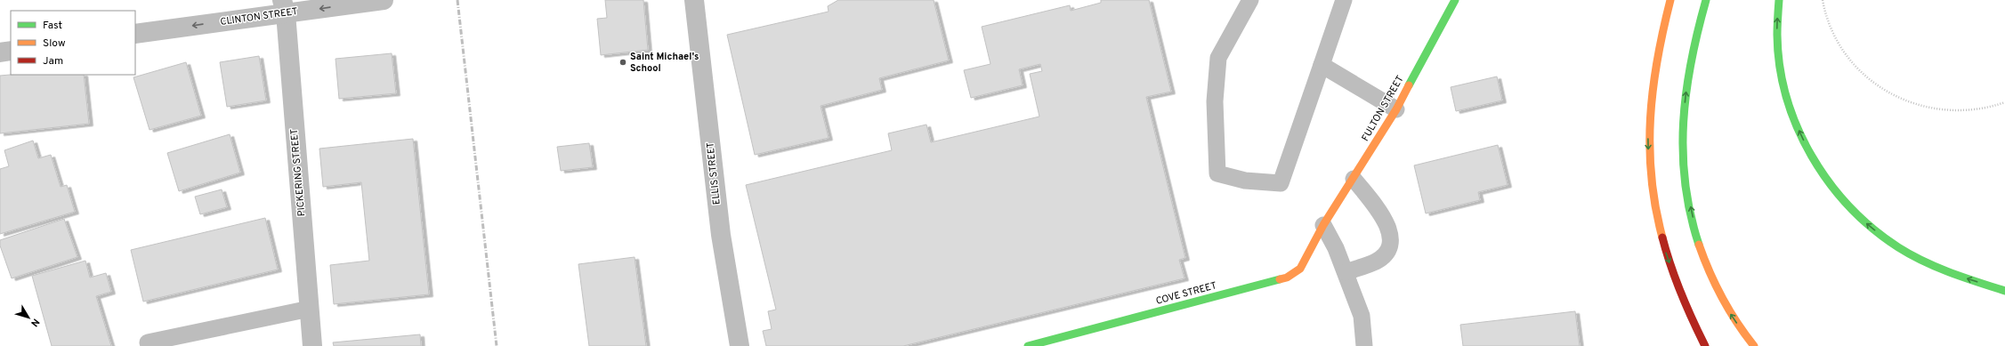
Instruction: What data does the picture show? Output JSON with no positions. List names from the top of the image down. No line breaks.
{"streets":{"main road":["FULTON STREET","COVE STREET"],"street":["CLINTON STREET","PICKERING STREET","ELLIS STREET"]},"crossings":[["CLINTON STREET","PICKERING STREET"],["FULTON STREET","COVE STREET"]],"one_way":["CLINTON STREET"],"places":["Saint Michael's School"],"legend":["Fast","Slow","Jam"],"north":"bottom right"}
